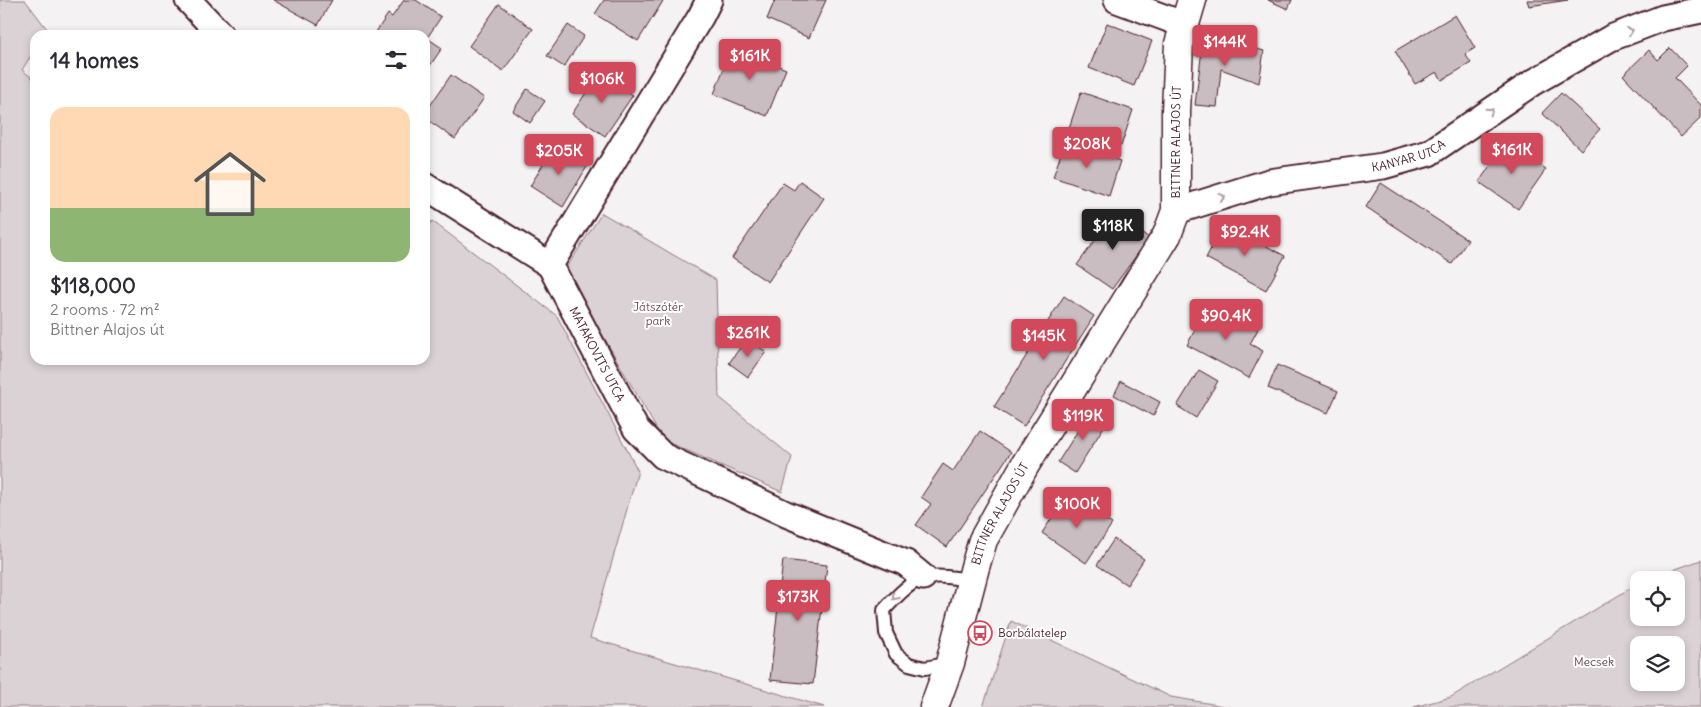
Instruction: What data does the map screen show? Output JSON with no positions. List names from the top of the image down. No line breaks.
{"streets":{"street":["BITTNER ALAJOS ÚT","KANYAR UTCA","MATAKOVITS UTCA"]},"crossings":[["BITTNER ALAJOS ÚT","KANYAR UTCA"],["BITTNER ALAJOS ÚT","MATAKOVITS UTCA"]],"one_way":["KANYAR UTCA"],"parks":["Játszótér park","Mecsek"],"places":{"bus stop":["Borbálatelep"]},"page":{"price":["$144K","$161K","$106K","$208K","$161K","$205K","$118K","$92.4K","$90.4K","$261K","$145K","$119K","$100K","$173K"],"heading":"14 homes","list":[{"name":"$118,000","note":"2 rooms · 72 m² · Bittner Alajos út"}]}}
